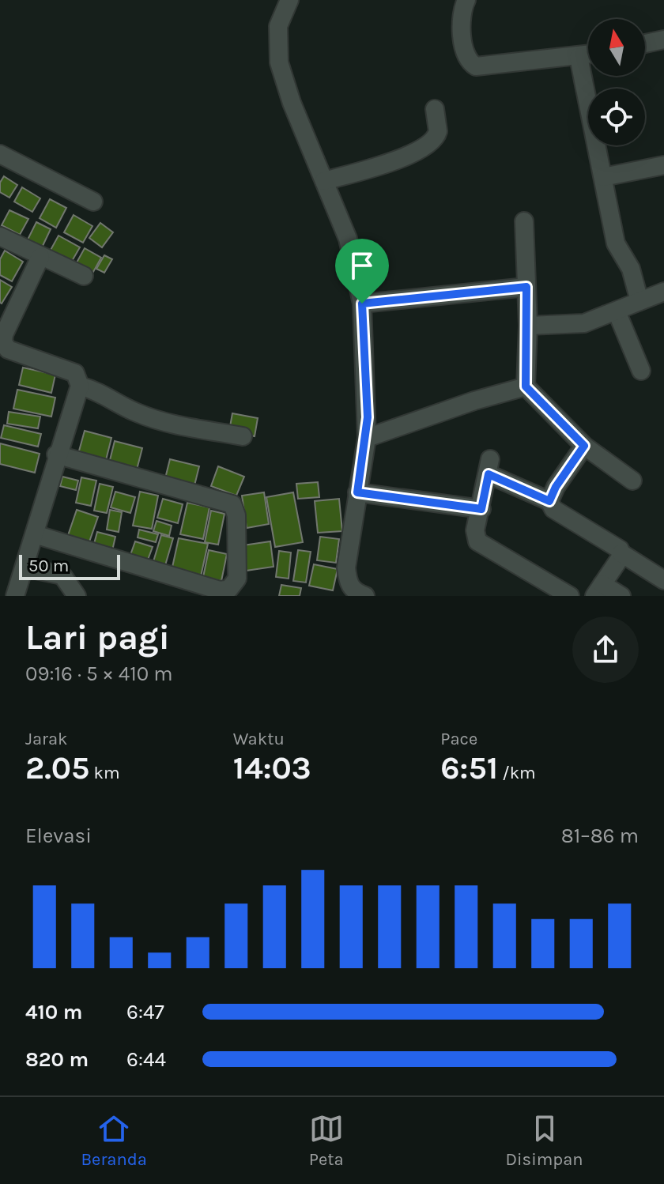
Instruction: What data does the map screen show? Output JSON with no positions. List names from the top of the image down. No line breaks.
{"scale_bar":"50 m","north":"top","page":{"scale":"50 m","heading":["Lari pagi","09:16 · 5 × 410 m"],"stats":[["Jarak","2.05 km"],["Waktu","14:03"],["Pace","6:51 /km"]],"chart":["Elevasi","81–86 m"],"list":[{"name":"410 m","note":"6:47"},{"name":"820 m","note":"6:44"}],"tabs":["Beranda","Peta","Disimpan"]}}
